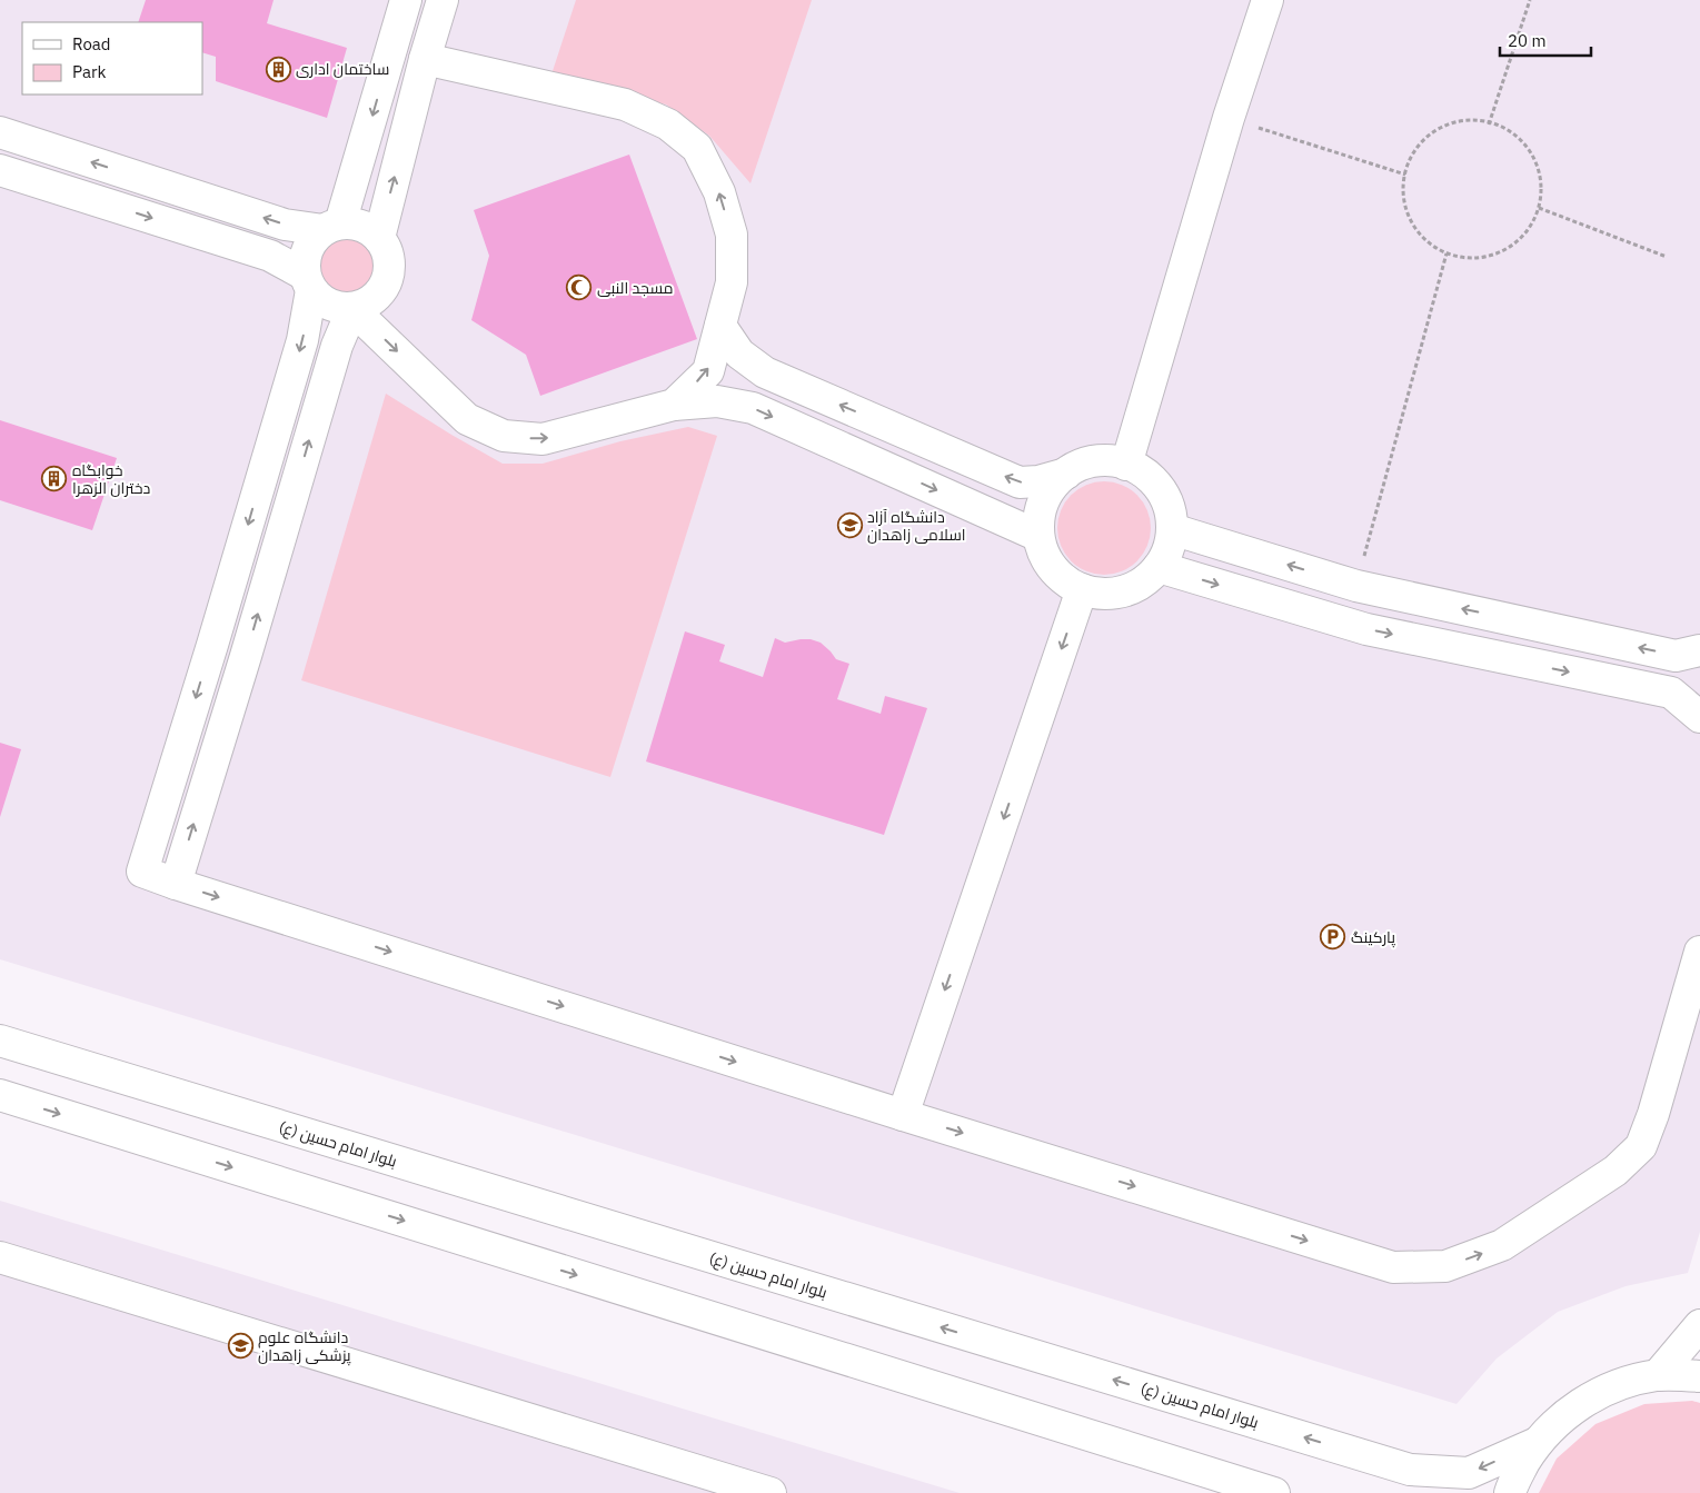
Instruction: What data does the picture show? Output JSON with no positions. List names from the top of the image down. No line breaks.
{"streets":{"main road":["بلوار امام حسین (ع)"]},"places":{"building":["ساختمان اداری","خوابگاه دختران الزهرا"],"mosque":["مسجد النبی"],"school or university":["دانشگاه آزاد اسلامی زاهدان","دانشگاه علوم پزشکی زاهدان"],"parking":["پارکینگ"]},"legend":["Road","Park"],"scale_bar":"20 m"}
